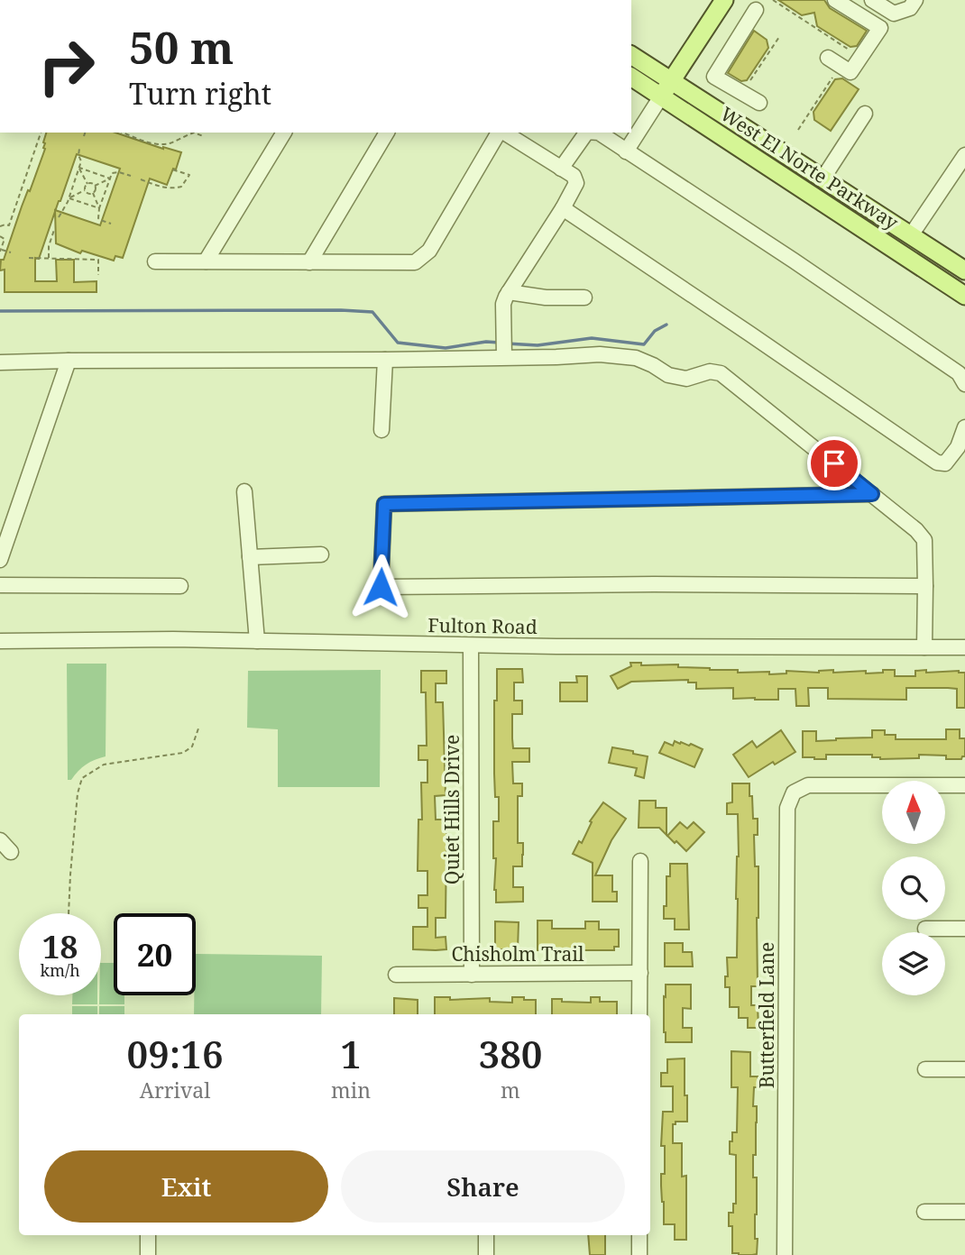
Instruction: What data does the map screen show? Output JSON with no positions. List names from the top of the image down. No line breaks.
{"streets":{"main road":["West El Norte Parkway"],"street":["Fulton Road","Quiet Hills Drive","Chisholm Trail","Butterfield Lane"]},"crossings":[["Fulton Road","Quiet Hills Drive"],["Quiet Hills Drive","Chisholm Trail"]],"north":"top","page":{"turn":["50 m","Turn right"],"speed":"18 km/h","limit":"20","eta":["09:16","Arrival","1","min","380","m"],"buttons":["Exit","Share"]}}
